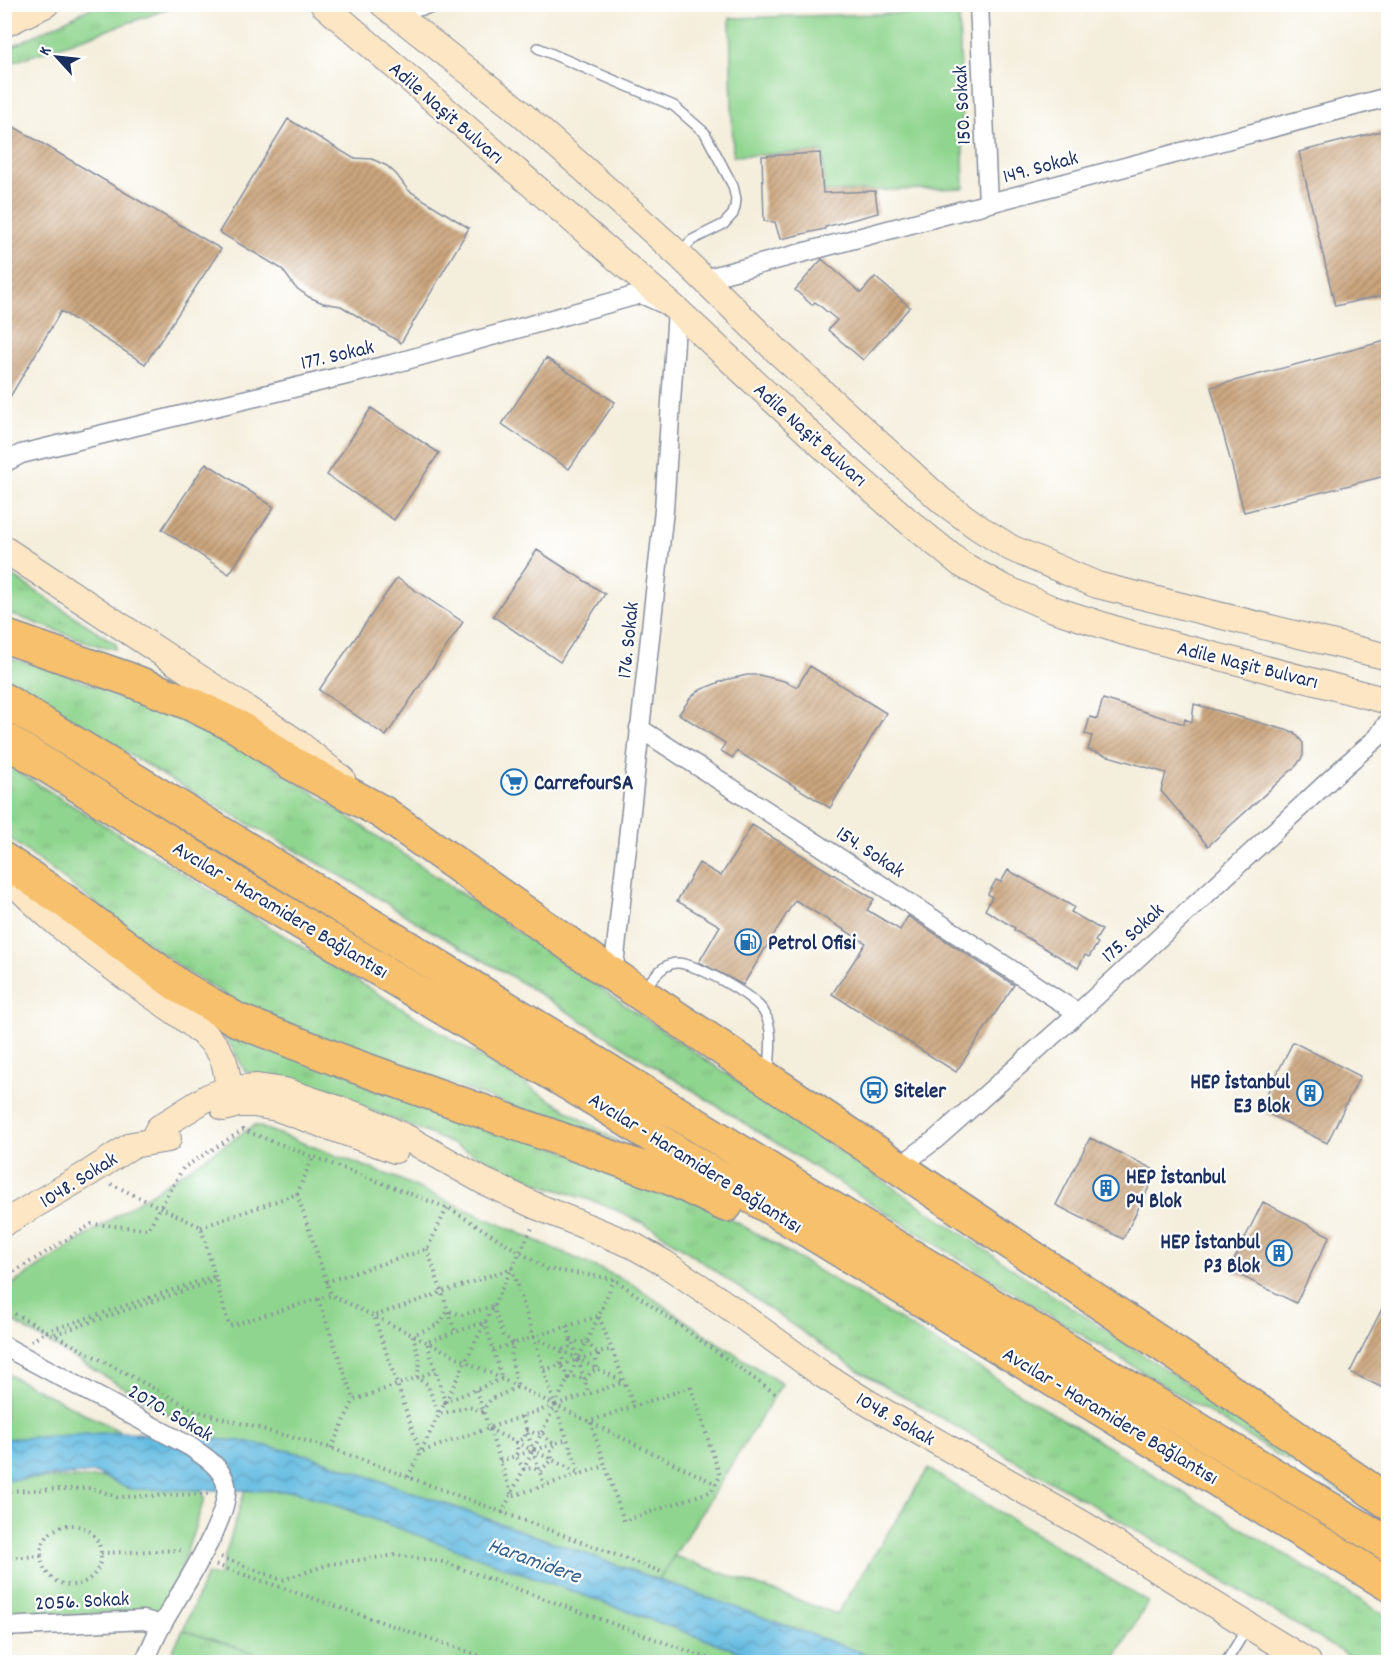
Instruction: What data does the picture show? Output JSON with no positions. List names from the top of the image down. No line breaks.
{"streets":{"highway":["Avcılar - Haramidere Bağlantısı"],"main road":["Adile Naşit Bulvarı","1048. Sokak"],"street":["150. Sokak","149. Sokak","177. Sokak","176. Sokak","154. Sokak","175. Sokak","2070. Sokak","2056. Sokak"]},"crossings":[["150. Sokak","149. Sokak"],["Adile Naşit Bulvarı","149. Sokak"],["Adile Naşit Bulvarı","177. Sokak"],["Adile Naşit Bulvarı","176. Sokak"],["177. Sokak","176. Sokak"],["176. Sokak","154. Sokak"],["154. Sokak","175. Sokak"]],"water":["Haramidere"],"places":{"supermarket":["CarrefourSA"],"fuel station":["Petrol Ofisi"],"bus stop":["Siteler"],"building":["HEP İstanbul E3 Blok","HEP İstanbul P4 Blok","HEP İstanbul P3 Blok"]},"north":"top left"}
